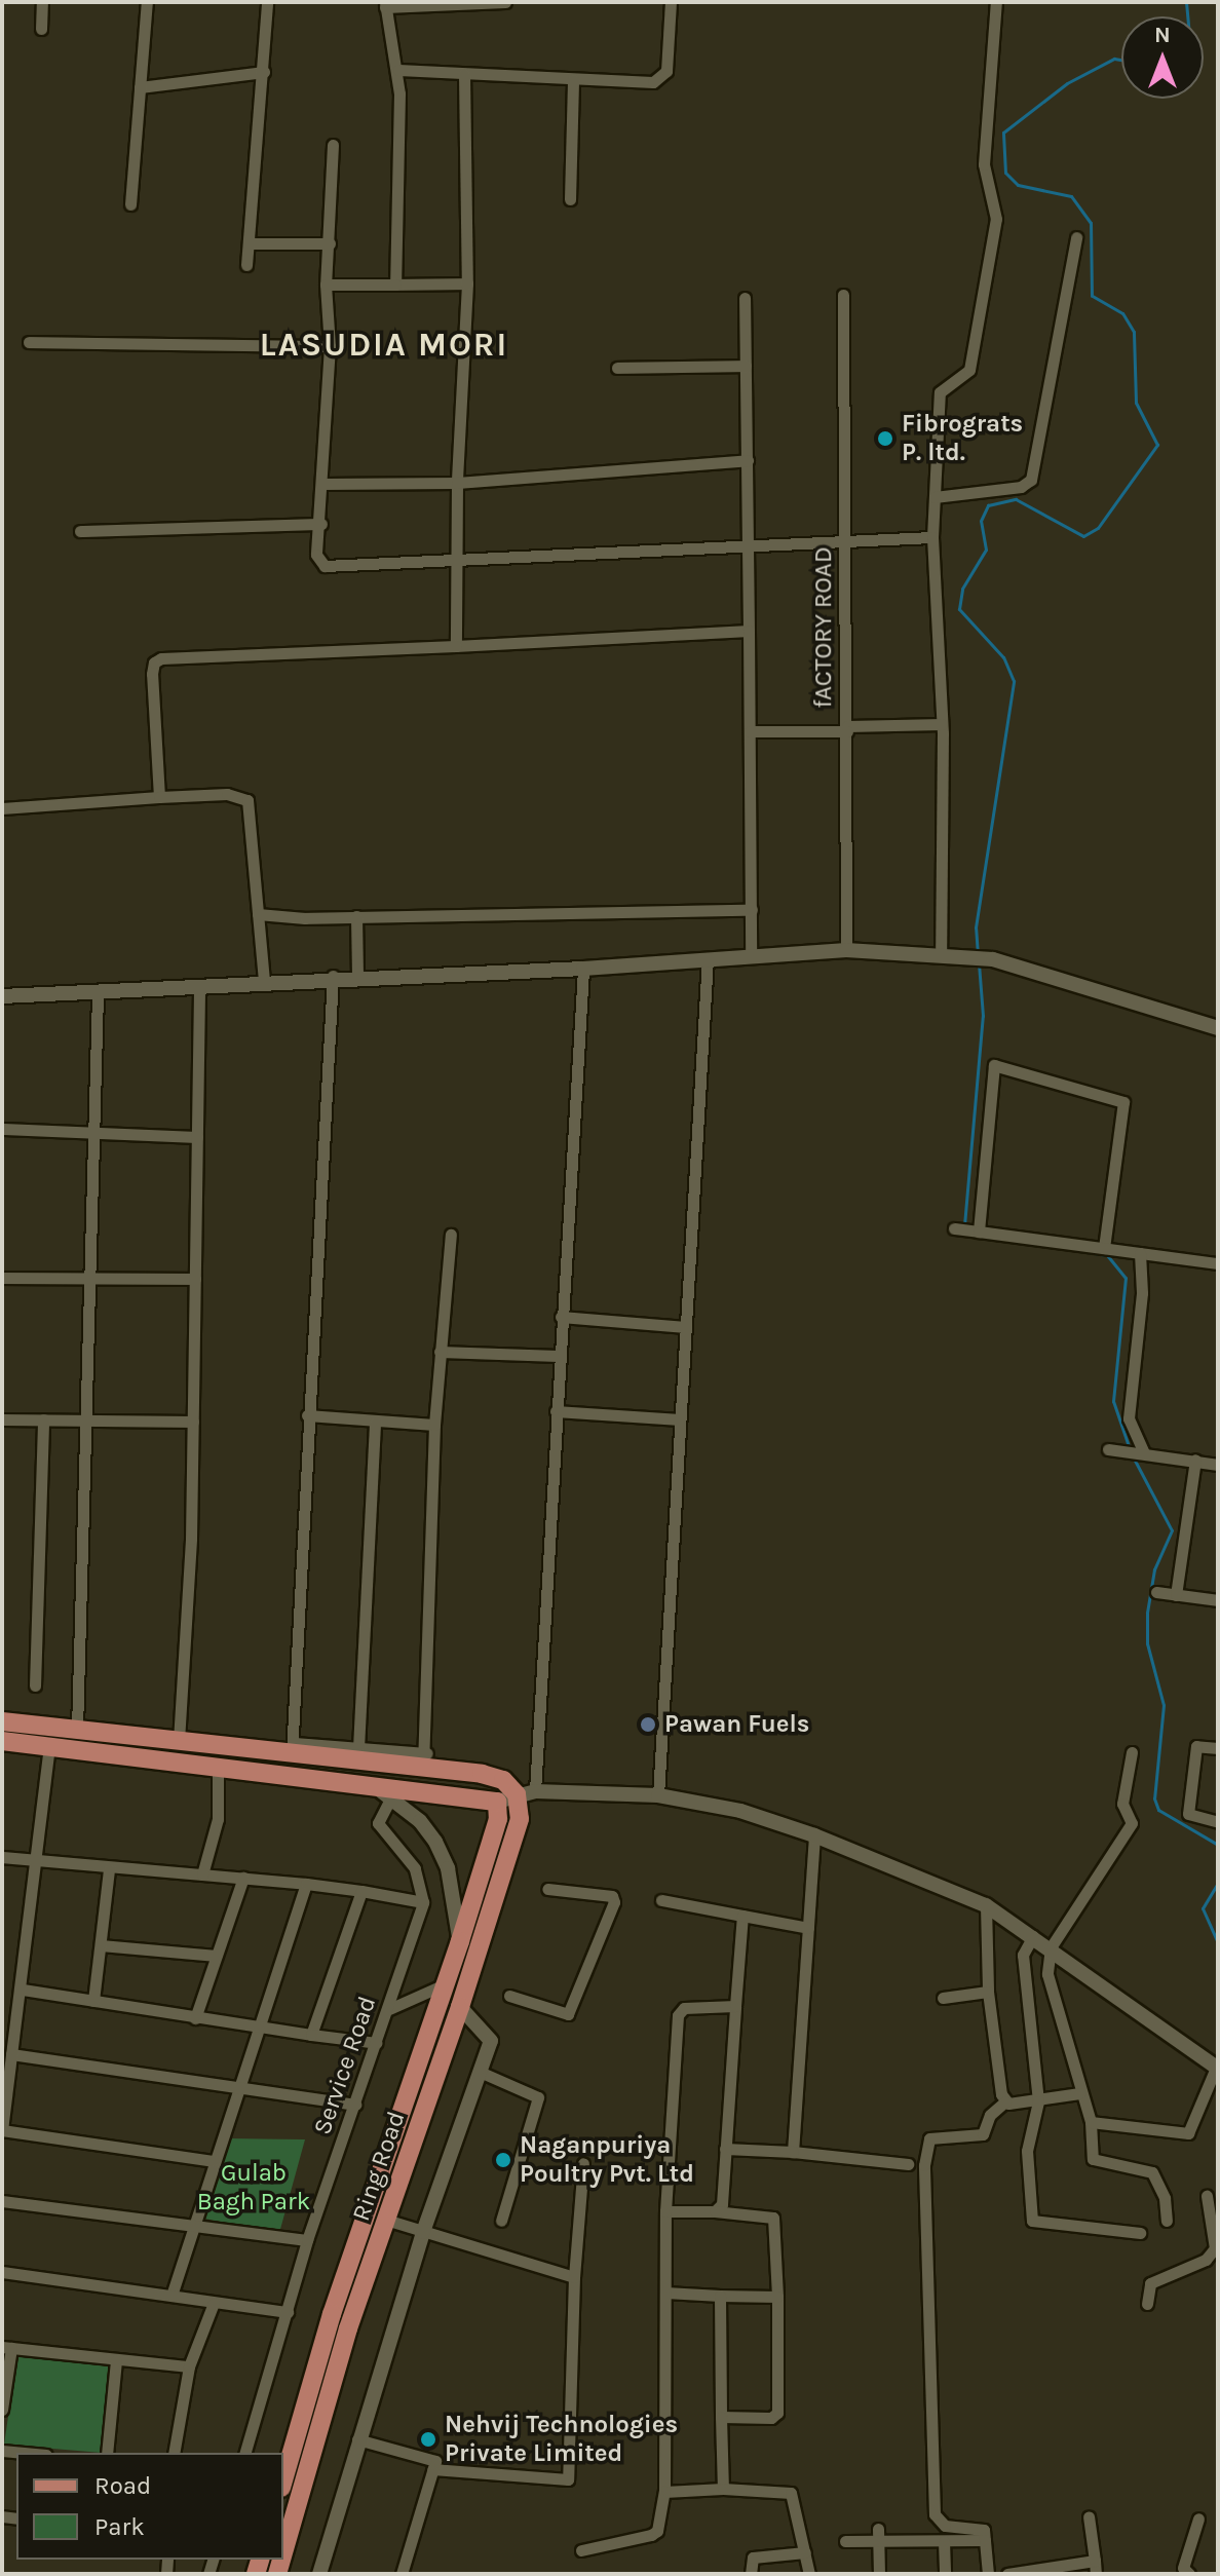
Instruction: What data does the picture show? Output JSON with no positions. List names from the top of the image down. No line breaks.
{"streets":{"main road":["Ring Road"],"street":["fACTORY ROAD","Service Road"]},"districts":["LASUDIA MORI"],"parks":["Gulab Bagh Park"],"places":["Fibrograts P. ltd.","Pawan Fuels","Naganpuriya Poultry Pvt. Ltd","Nehvij Technologies Private Limited"],"legend":["Road","Park"],"north":"top"}
